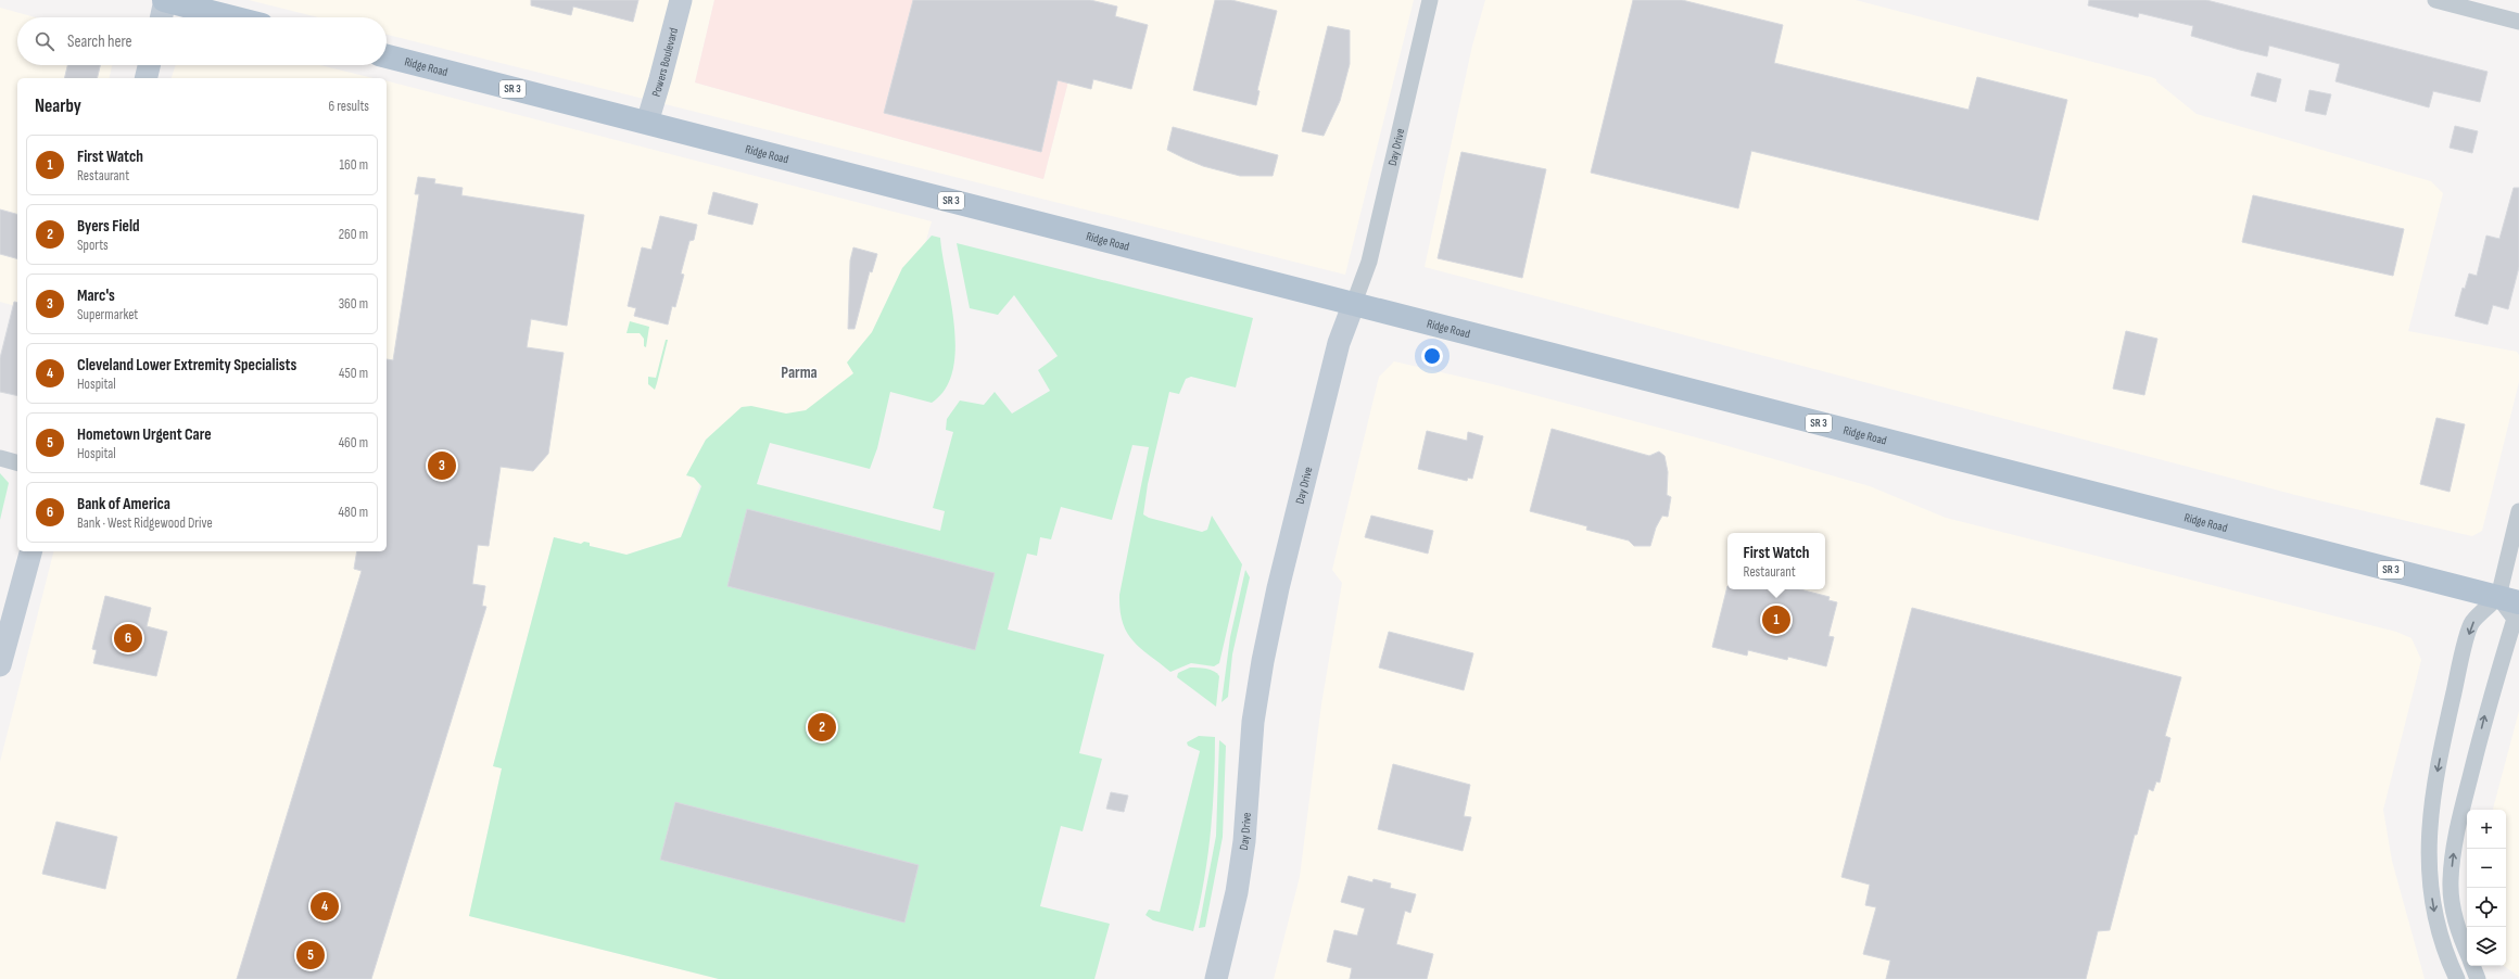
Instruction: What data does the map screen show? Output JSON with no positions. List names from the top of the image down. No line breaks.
{"streets":{"main road":["Ridge Road","SR 3"],"street":["Powers Boulevard","Day Drive"]},"crossings":[["Powers Boulevard","Ridge Road"],["Ridge Road","Day Drive"]],"districts":["Parma"],"page":{"search":"Search here","heading":["Nearby","6 results"],"list":[{"mark":"1","name":"First Watch","note":"Restaurant","value":"160 m"},{"mark":"2","name":"Byers Field","note":"Sports","value":"260 m"},{"mark":"3","name":"Marc's","note":"Supermarket","value":"360 m"},{"mark":"4","name":"Cleveland Lower Extremity Specialists","note":"Hospital","value":"450 m"},{"mark":"5","name":"Hometown Urgent Care","note":"Hospital","value":"460 m"},{"mark":"6","name":"Bank of America","note":"Bank · West Ridgewood Drive","value":"480 m"}],"pins":["3","1","6","2","4","5"],"popup":["First Watch","Restaurant"],"map_buttons":["+","−"]}}
